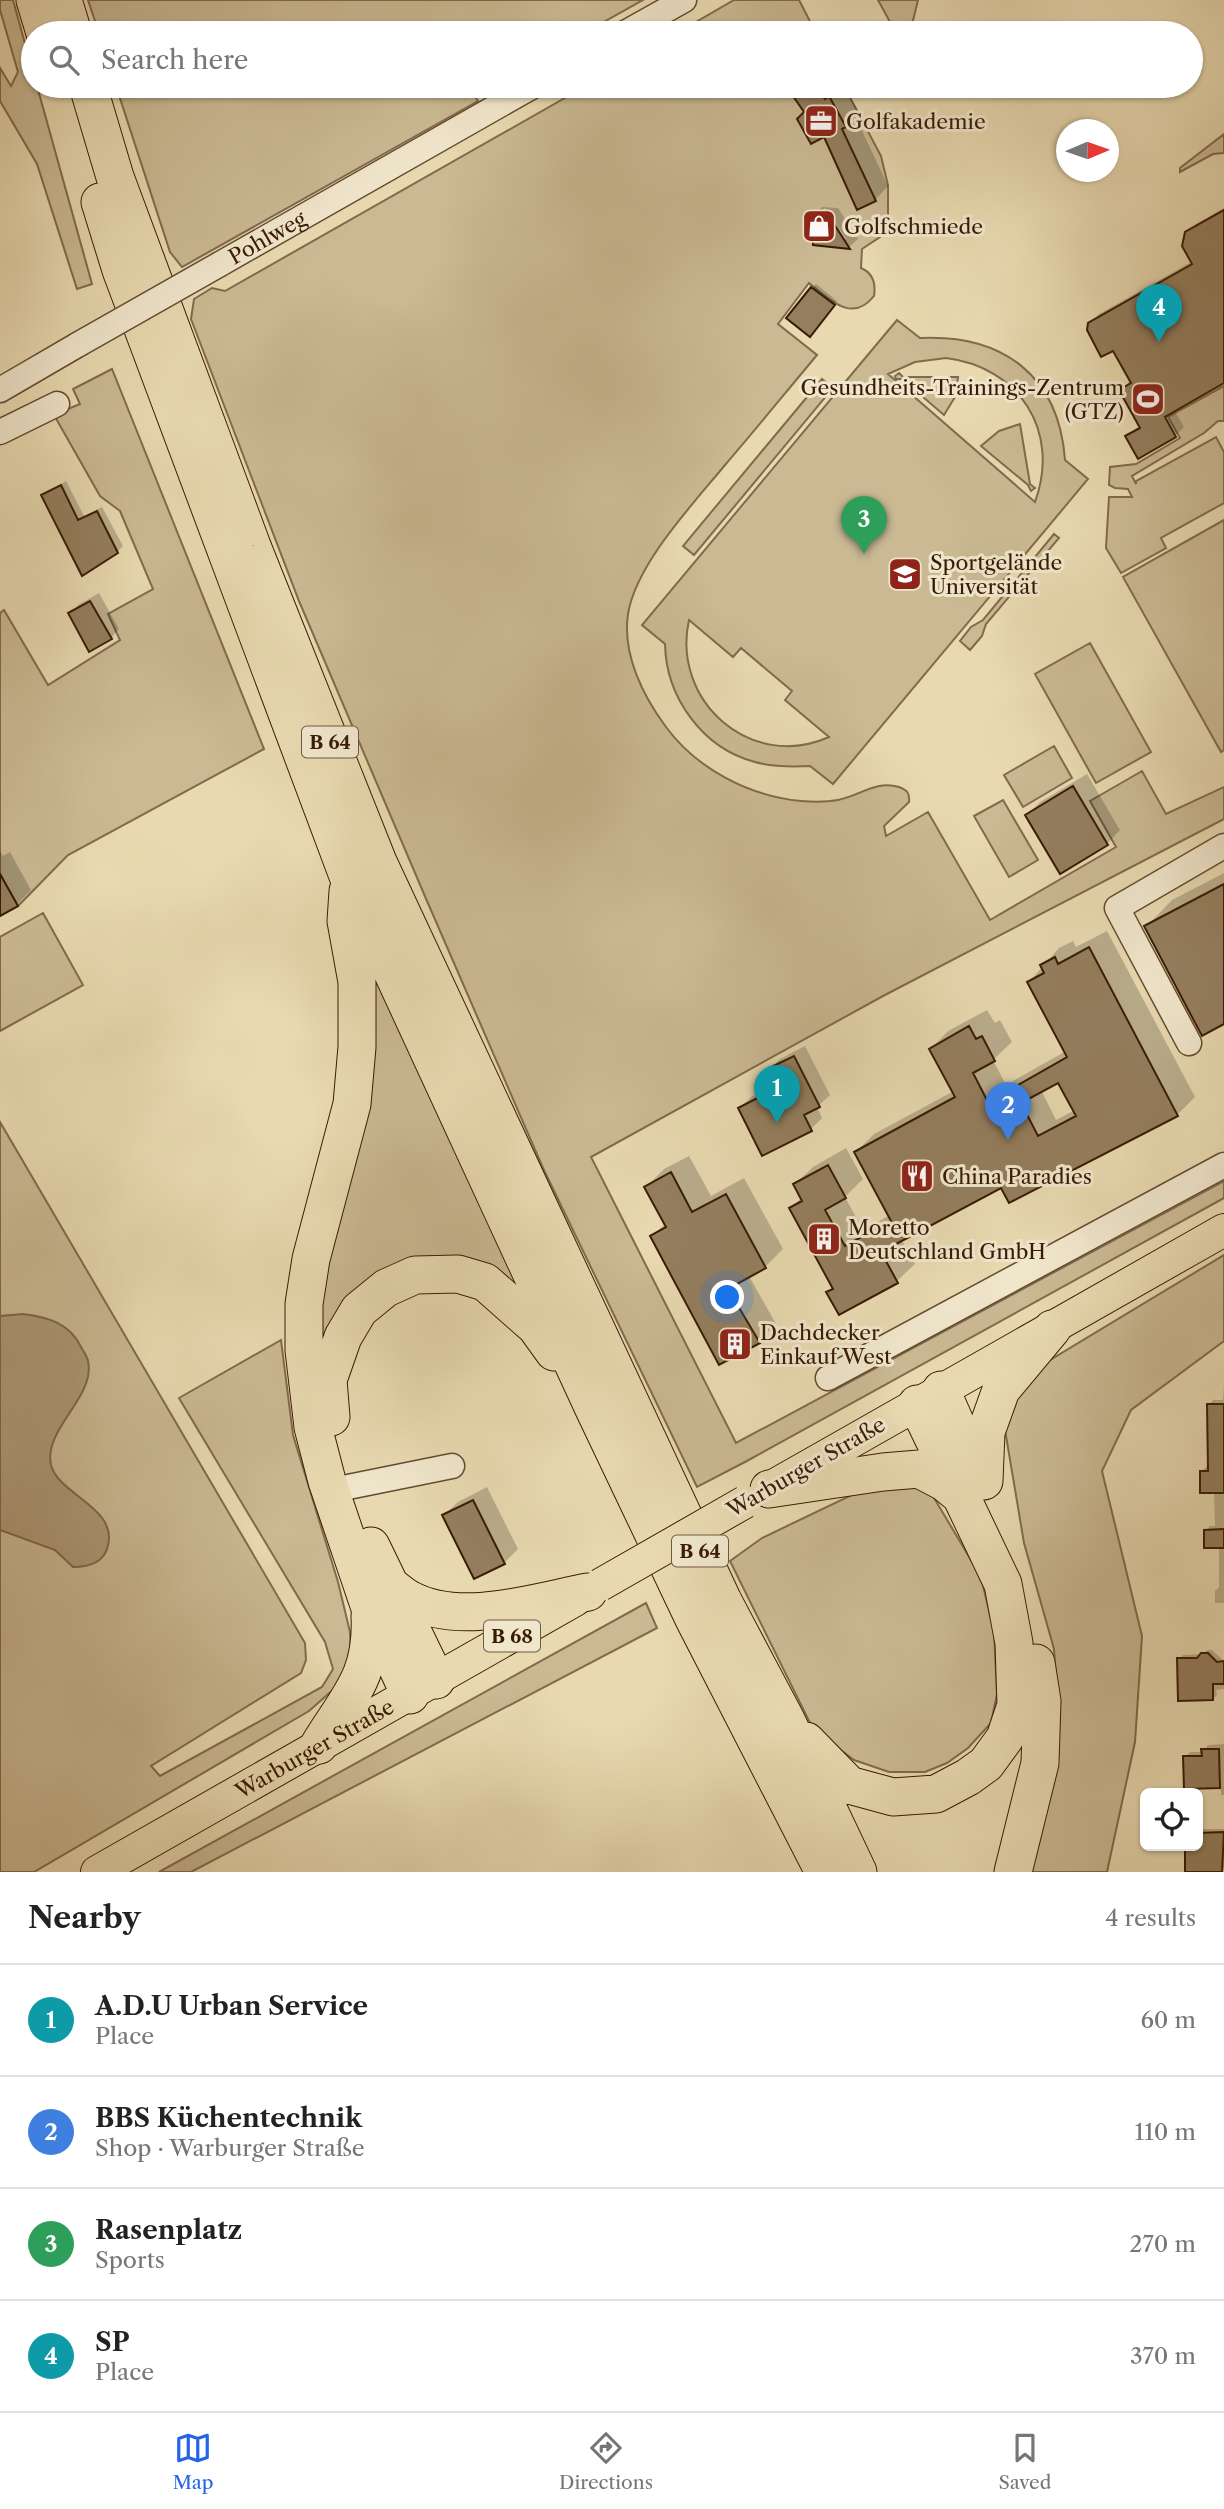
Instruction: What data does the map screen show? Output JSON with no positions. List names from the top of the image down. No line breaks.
{"streets":{"highway":["B 64"],"main road":["Warburger Straße","B 68"],"street":["Pohlweg"]},"places":{"office":["Golfakademie"],"shop":["Golfschmiede"],"sports":["Gesundheits-Trainings-Zentrum (GTZ)"],"school or university":["Sportgelände Universität"],"restaurant":["China Paradies"],"building":["Moretto Deutschland GmbH","Dachdecker Einkauf West"]},"north":"right","page":{"search":"Search here","pins":["4","3","1","2"],"heading":["Nearby","4 results"],"list":[{"mark":"1","name":"A.D.U Urban Service","note":"Place","value":"60 m"},{"mark":"2","name":"BBS Küchentechnik","note":"Shop · Warburger Straße","value":"110 m"},{"mark":"3","name":"Rasenplatz","note":"Sports","value":"270 m"},{"mark":"4","name":"SP","note":"Place","value":"370 m"}],"nav":["Map","Directions","Saved"]}}
